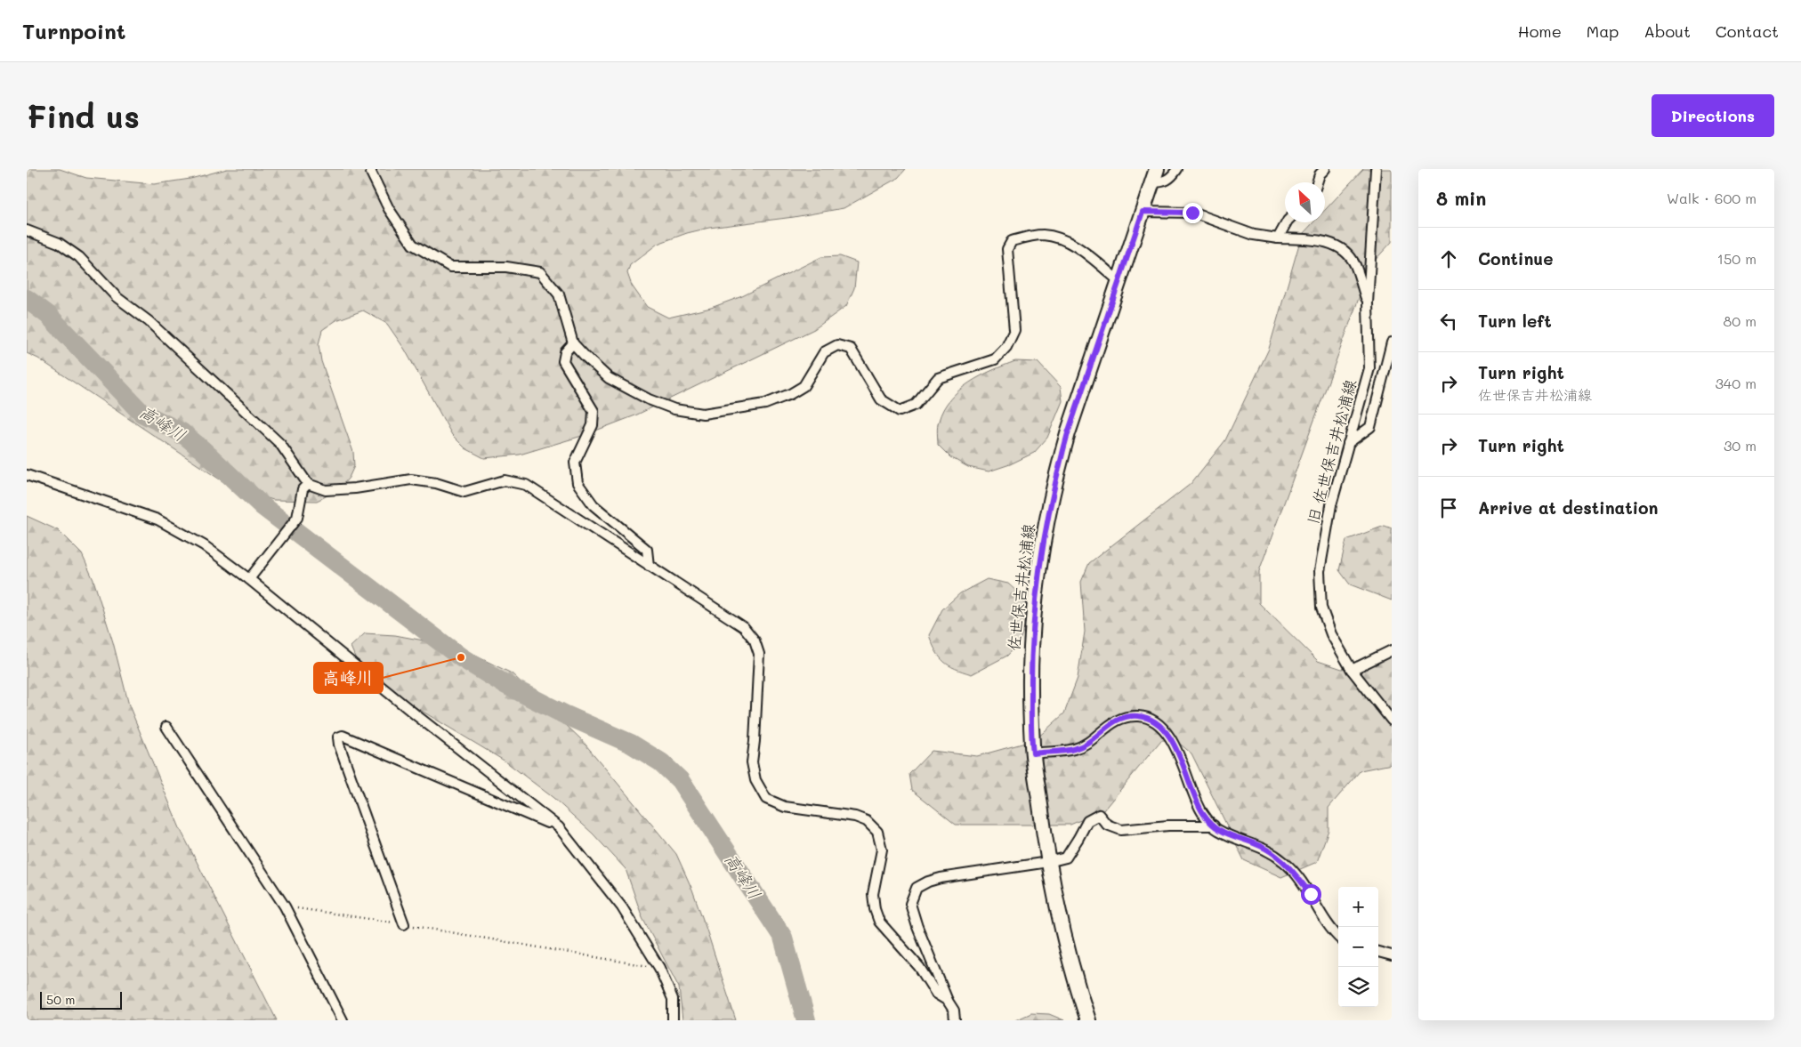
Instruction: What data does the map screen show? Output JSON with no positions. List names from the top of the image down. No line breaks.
{"streets":{"main road":["佐世保吉井松浦線"],"street":["旧 佐世保吉井松浦線"]},"water":["高峰川"],"places":["高峰川"],"scale_bar":"50 m","north":"top left","page":{"header":"Turnpoint","nav":["Home","Map","About","Contact"],"buttons":"Directions","title":"Find us","heading":["8 min","Walk · 600 m"],"list":[["Continue","150 m"],["Turn left","80 m"],["Turn right","佐世保吉井松浦線","340 m"],["Turn right","30 m"],"Arrive at destination"],"map_buttons":["+","−"],"scale":"50 m"}}
